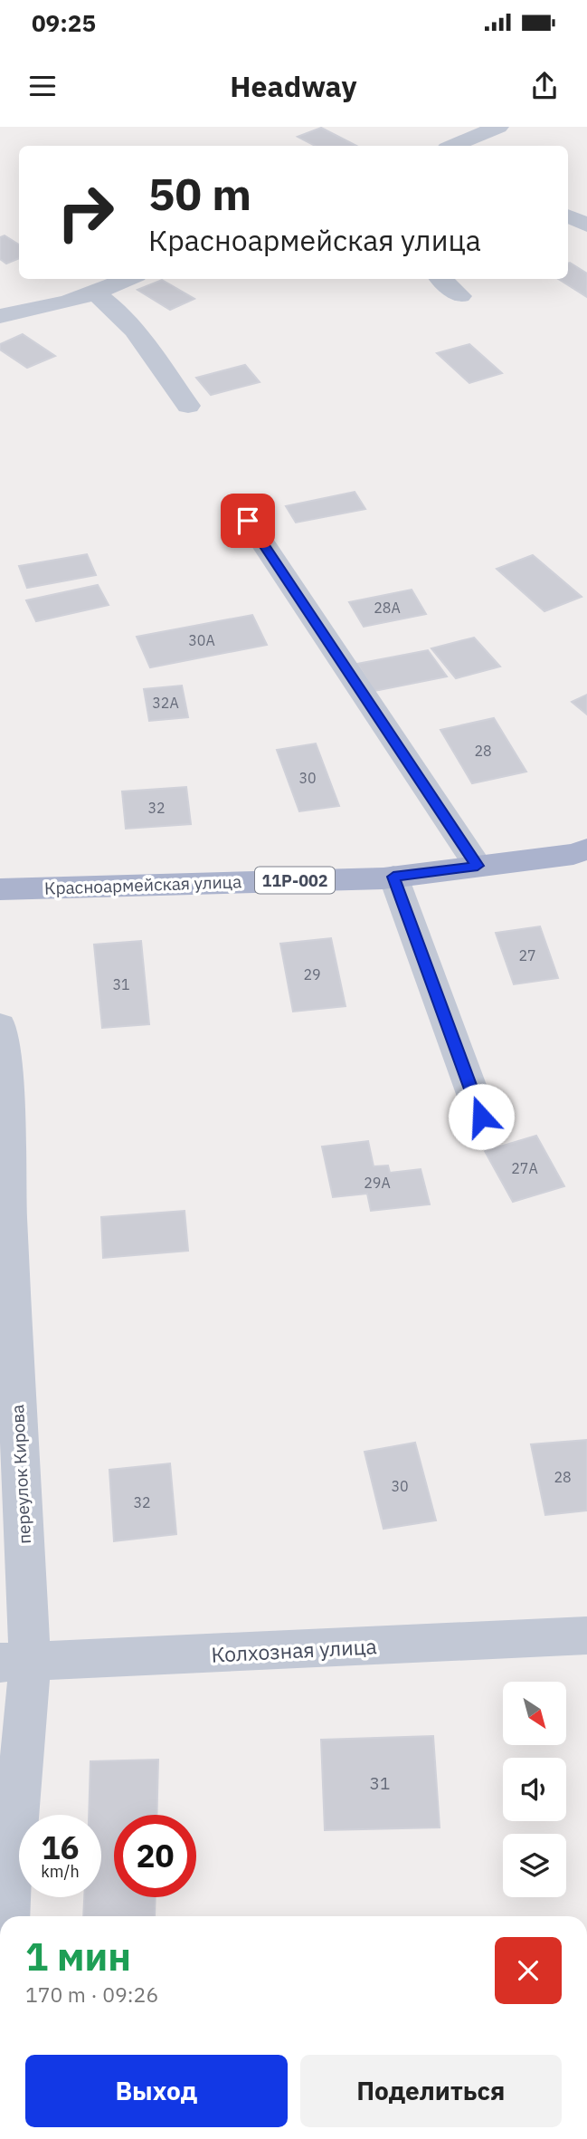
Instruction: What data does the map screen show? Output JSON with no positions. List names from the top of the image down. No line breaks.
{"streets":{"main road":["11Р-002","Красноармейская улица"],"street":["переулок Кирова","Колхозная улица"]},"crossings":[["переулок Кирова","Колхозная улица"]],"house_numbers":["28А","30А","32А","28","30","32","27","29","31","27А","29А","28","30","32","31"],"north":"bottom right","page":{"status":"09:25","header":"Headway","turn":["50 m","Красноармейская улица"],"speed":"16 km/h","limit":"20","heading":["1 мин","170 m · 09:26"],"buttons":["Выход","Поделиться"]}}
